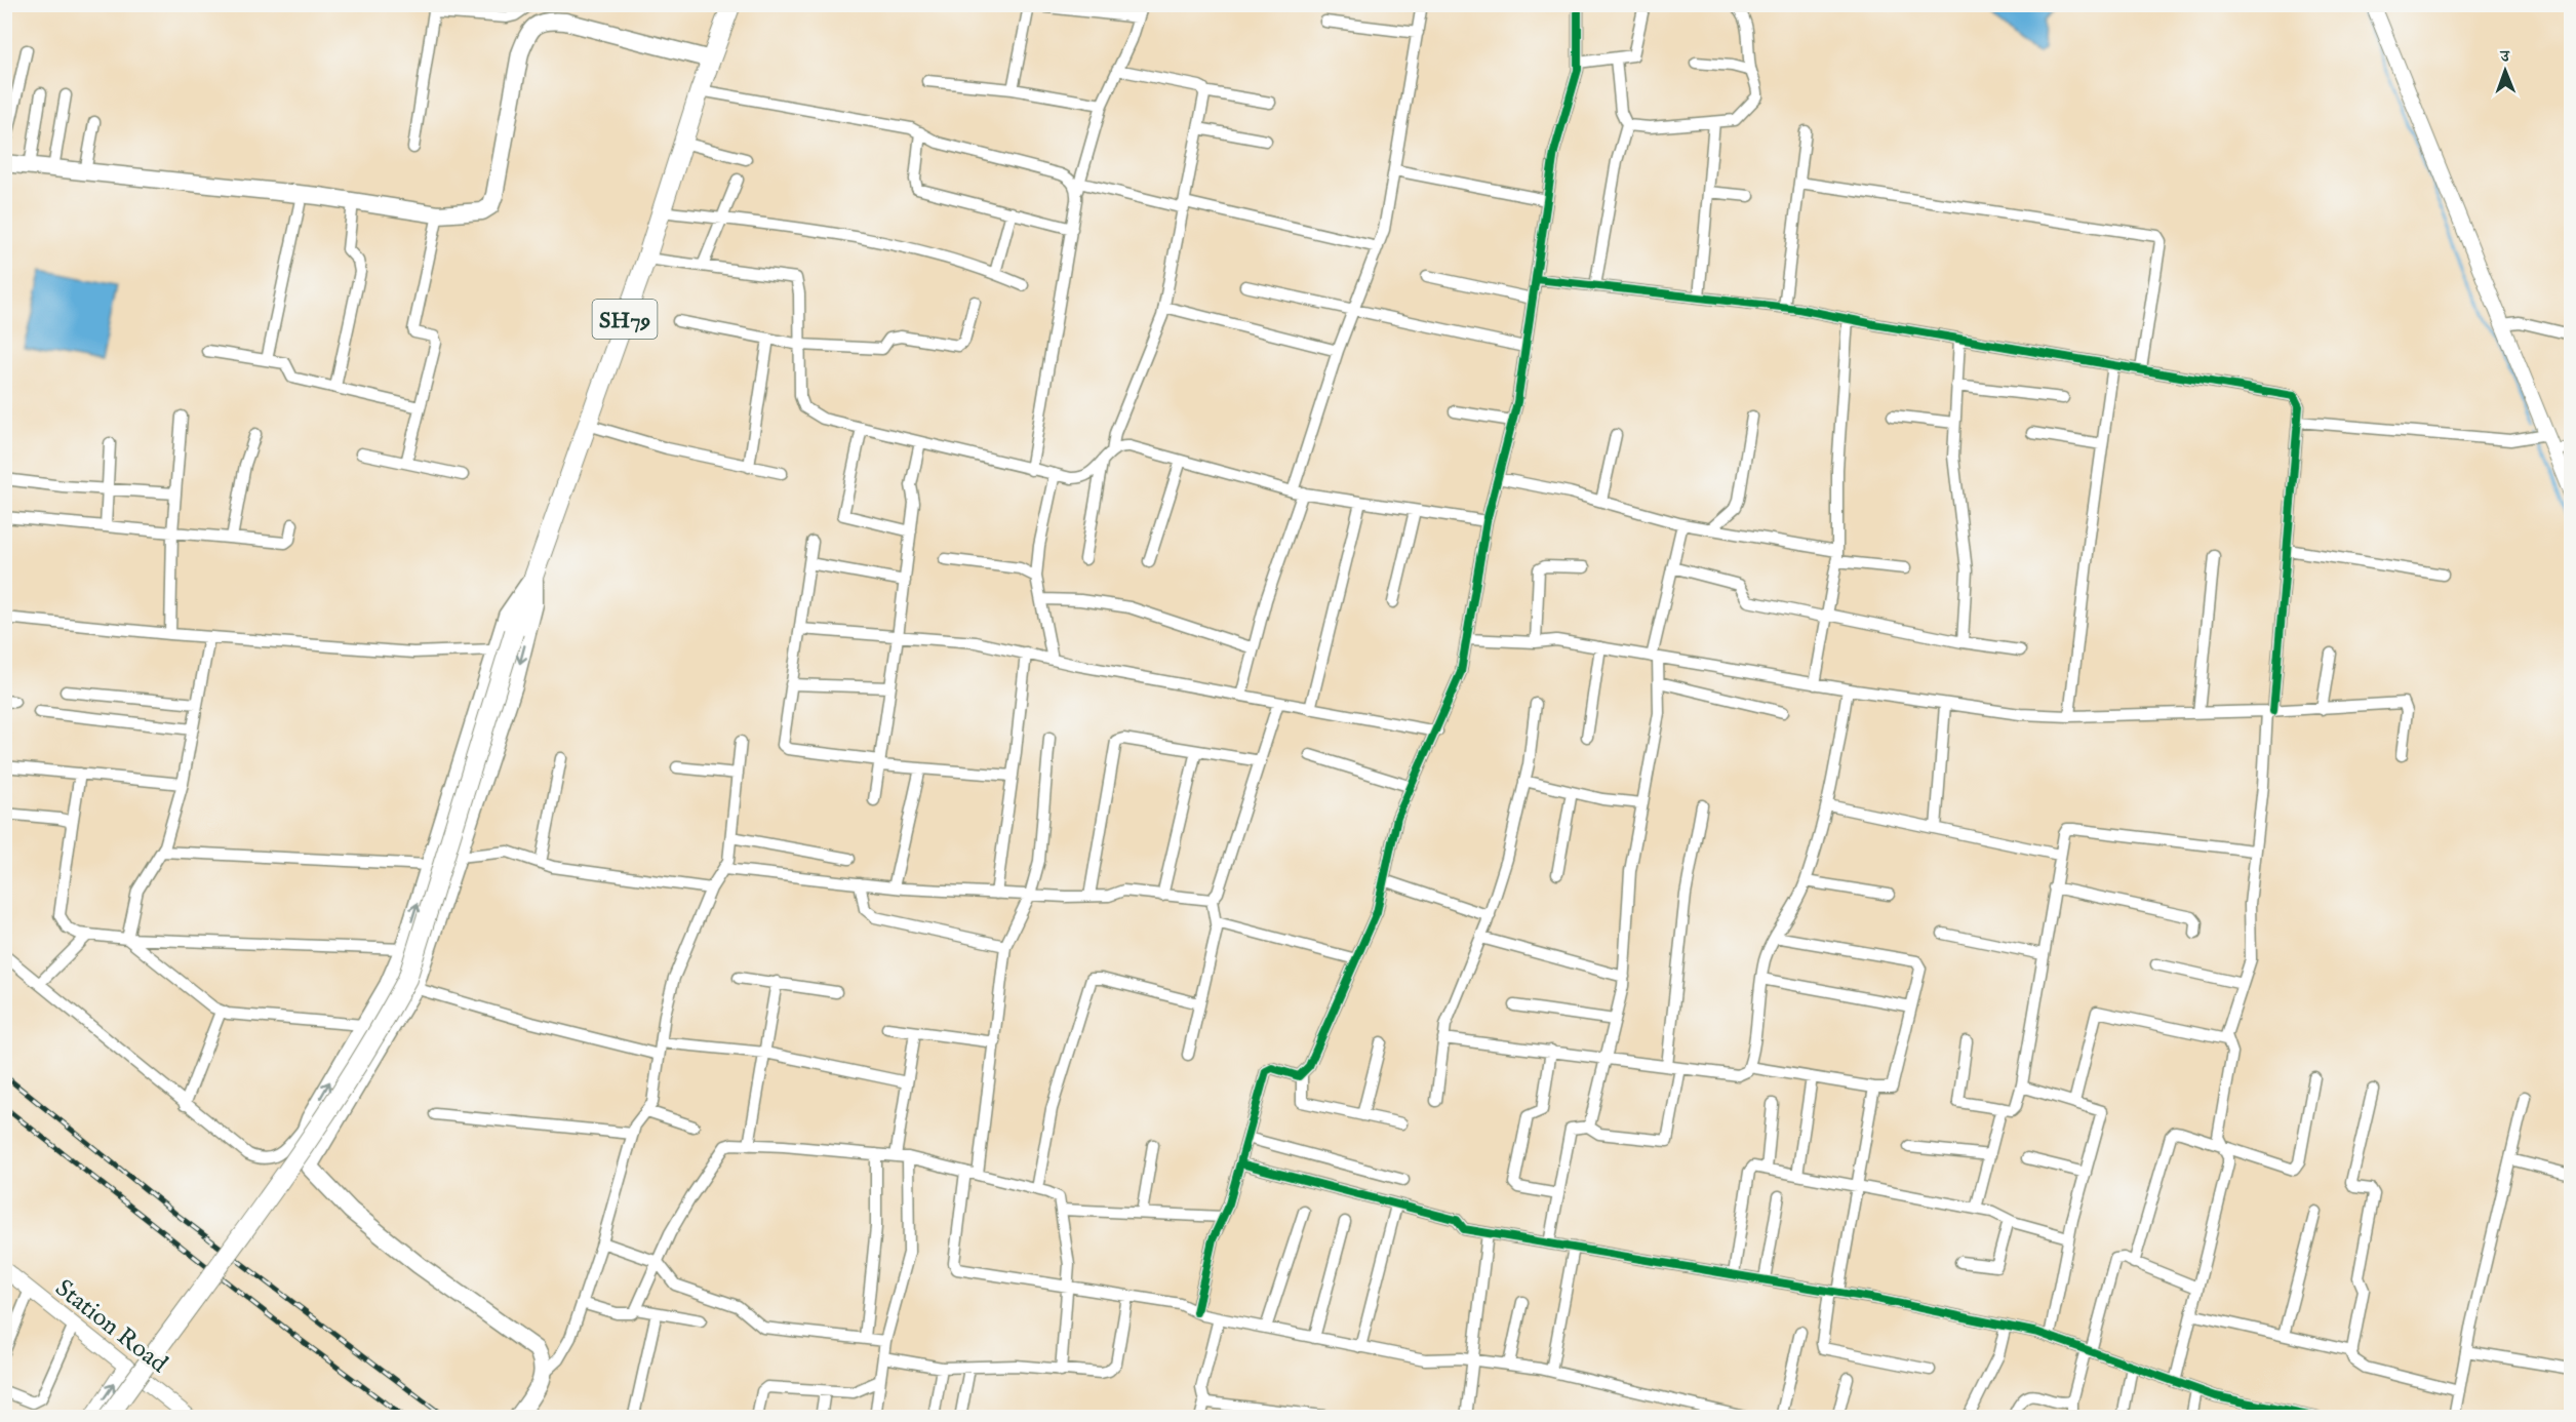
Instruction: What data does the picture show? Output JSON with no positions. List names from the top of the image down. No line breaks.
{"streets":{"main road":["SH79"],"street":["Station Road"]},"north":"top"}
